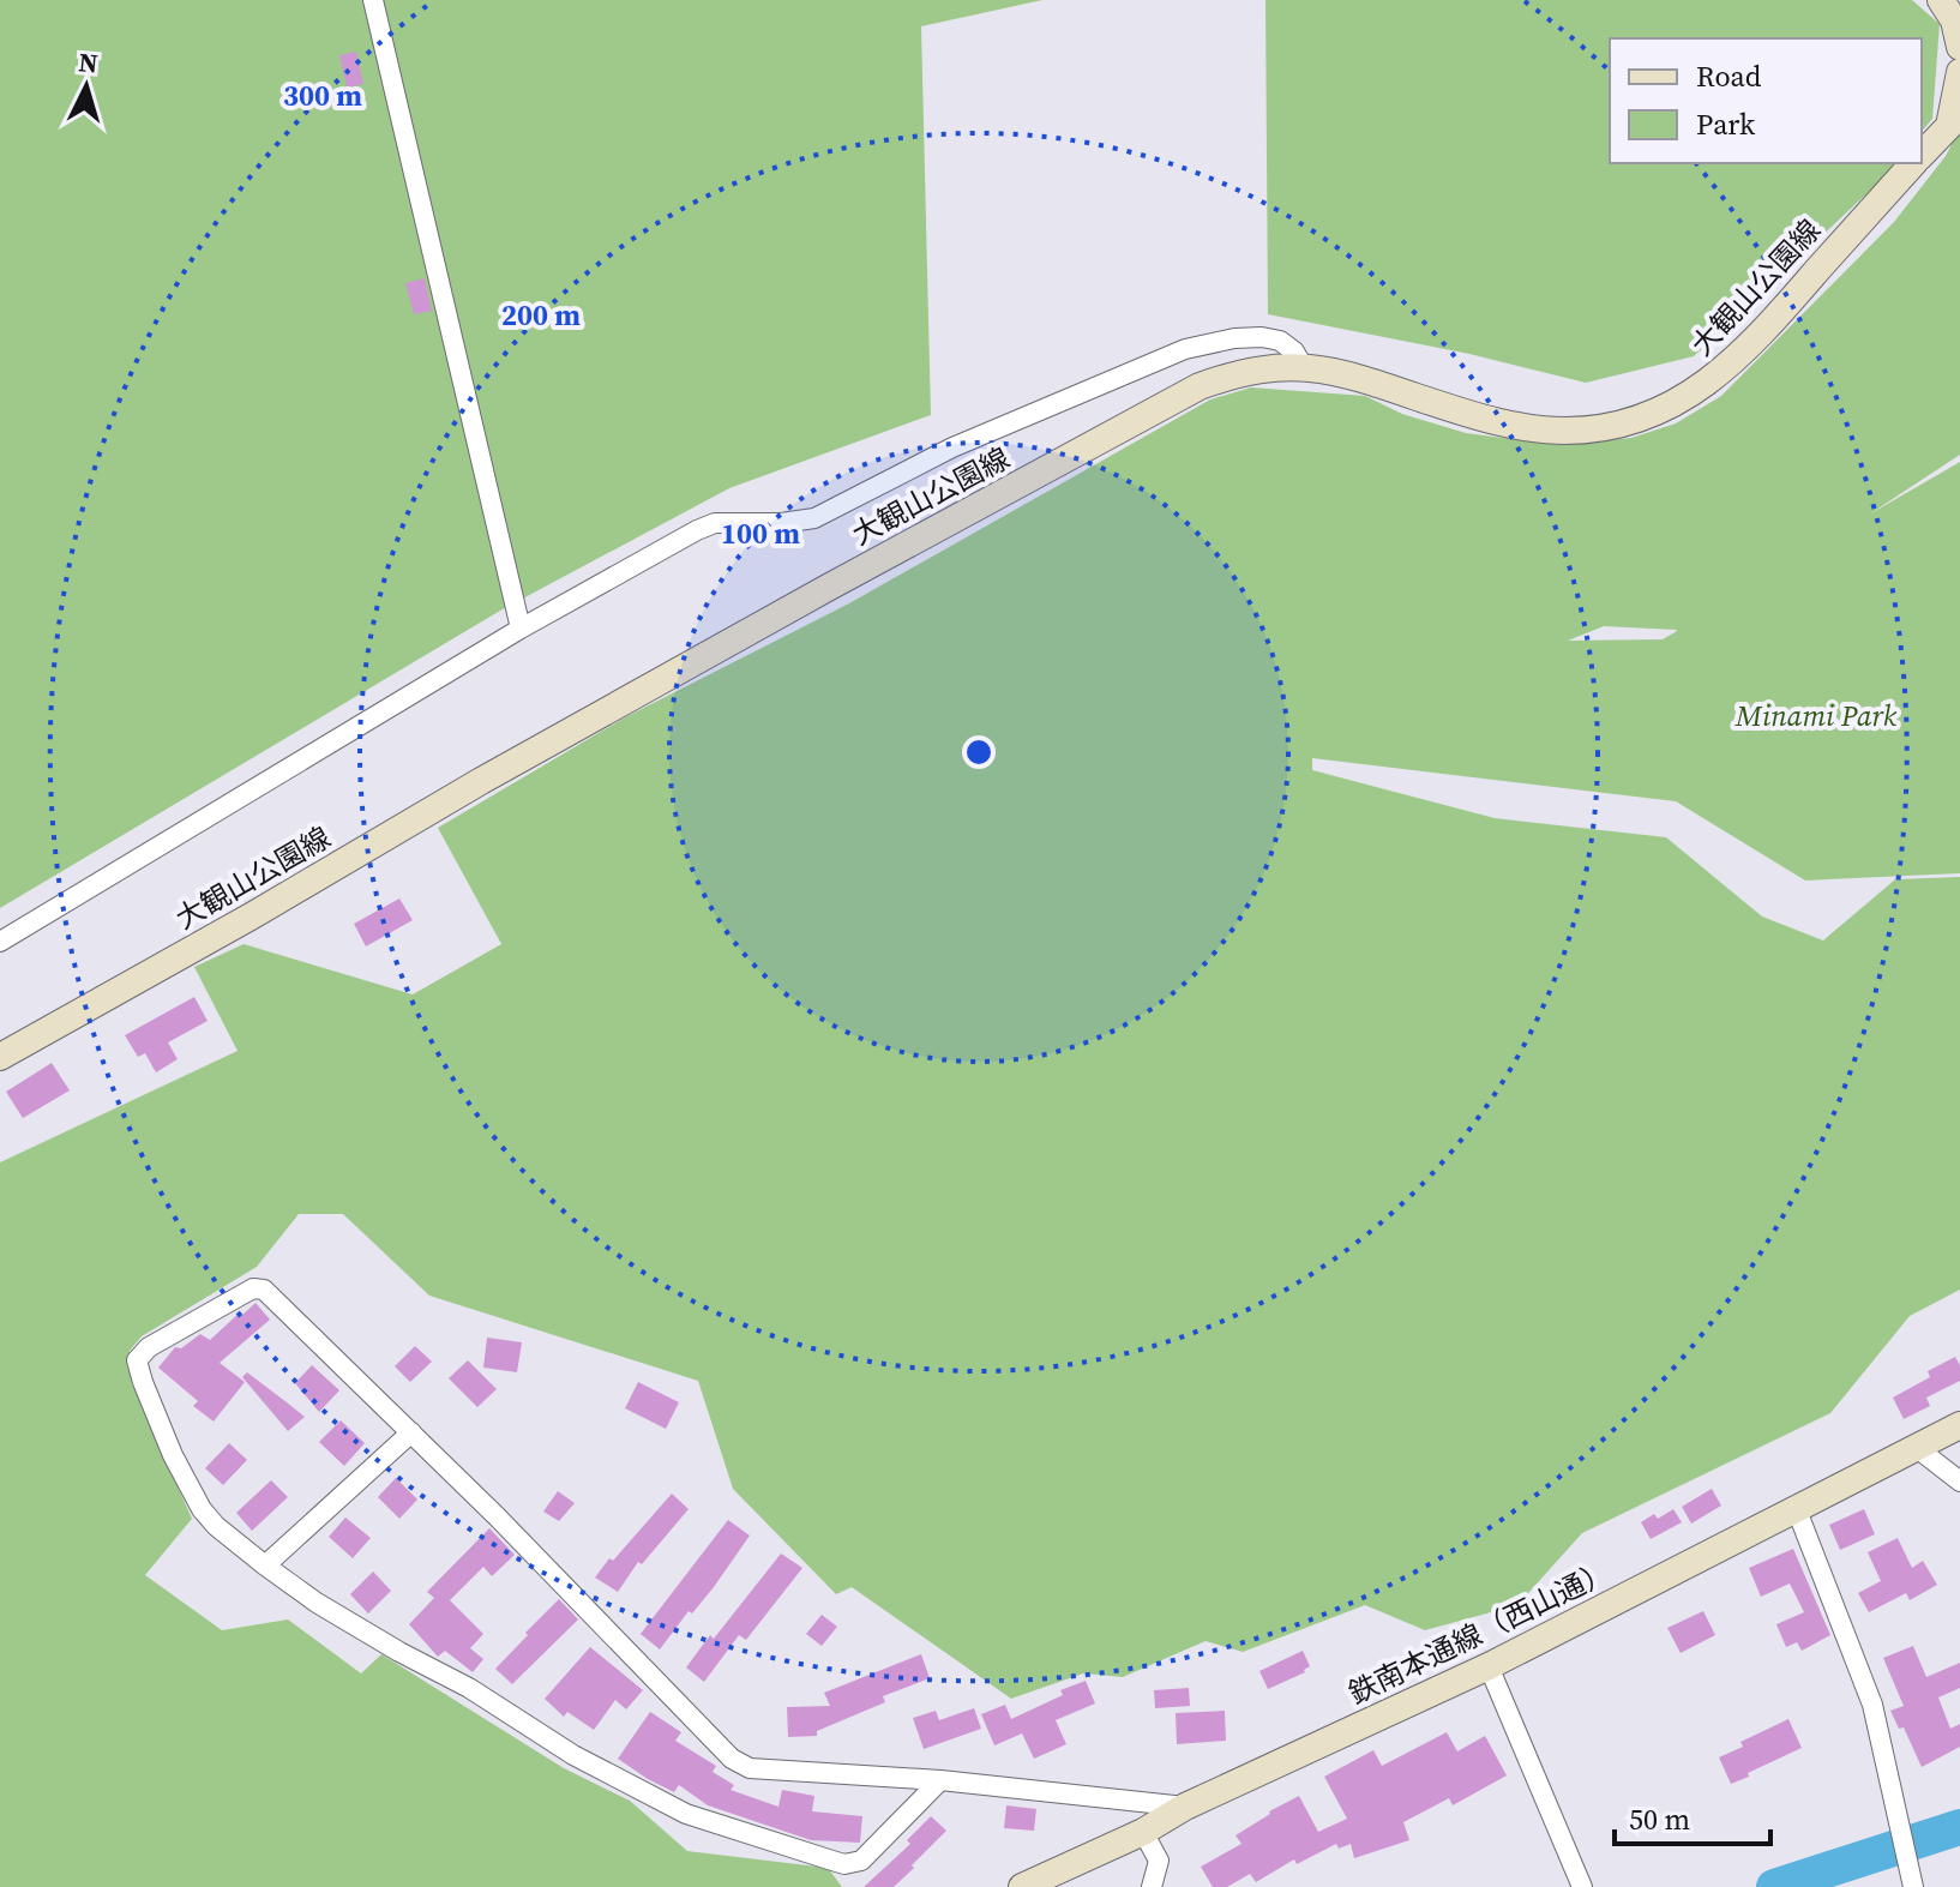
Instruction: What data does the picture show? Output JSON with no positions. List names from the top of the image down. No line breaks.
{"streets":{"main road":["大観山公園線","鉄南本通線（西山通）"]},"parks":["Minami Park"],"legend":["Road","Park"],"scale_bar":"50 m","north":"top","rings":["300 m","200 m","100 m"]}
